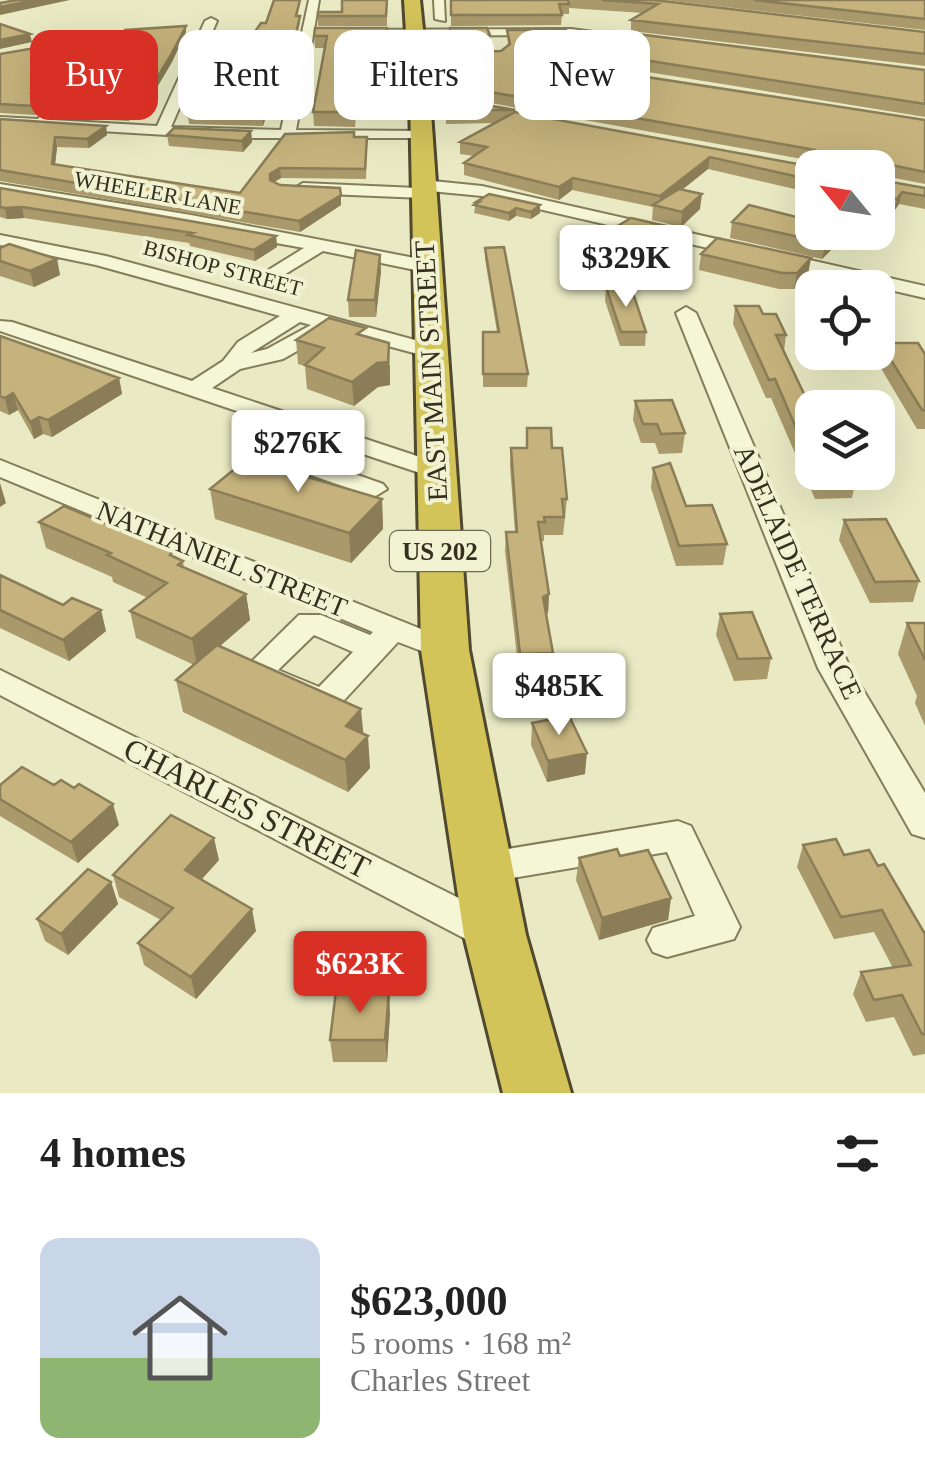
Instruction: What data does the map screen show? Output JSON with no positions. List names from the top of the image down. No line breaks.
{"streets":{"highway":["EAST MAIN STREET","US 202"],"street":["WHEELER LANE","BISHOP STREET","NATHANIEL STREET","ADELAIDE TERRACE","CHARLES STREET"]},"crossings":[["WHEELER LANE","EAST MAIN STREET"],["BISHOP STREET","EAST MAIN STREET"],["EAST MAIN STREET","NATHANIEL STREET"],["EAST MAIN STREET","CHARLES STREET"]],"north":"top left","page":{"chip":["Buy","Rent","Filters","New"],"price":["$329K","$276K","$485K","$623K"],"heading":"4 homes","list":[{"name":"$623,000","note":"5 rooms · 168 m² · Charles Street"}]}}
